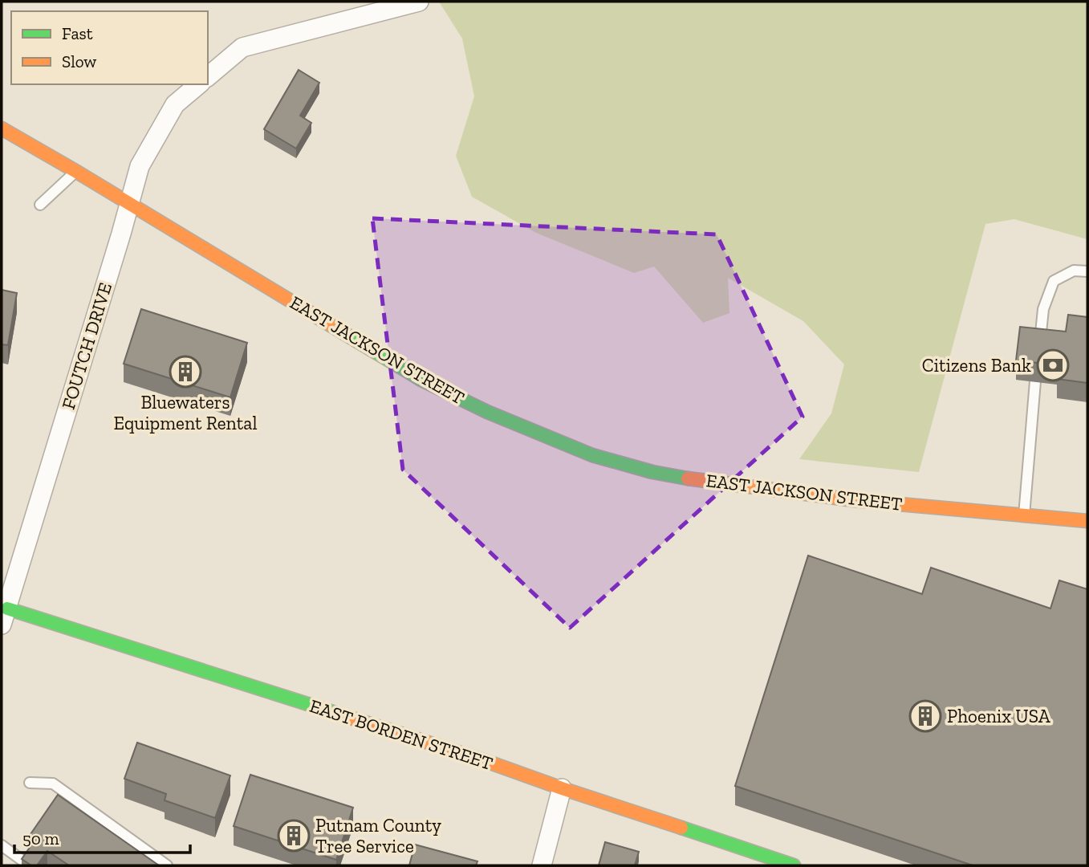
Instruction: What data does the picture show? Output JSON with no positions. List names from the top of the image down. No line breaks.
{"streets":{"street":["FOUTCH DRIVE","EAST JACKSON STREET","EAST BORDEN STREET"]},"crossings":[["FOUTCH DRIVE","EAST JACKSON STREET"],["FOUTCH DRIVE","EAST BORDEN STREET"]],"places":{"bank":["Citizens Bank"],"building":["Bluewaters Equipment Rental","Phoenix USA","Putnam County Tree Service"]},"legend":["Fast","Slow"],"scale_bar":"50 m"}
